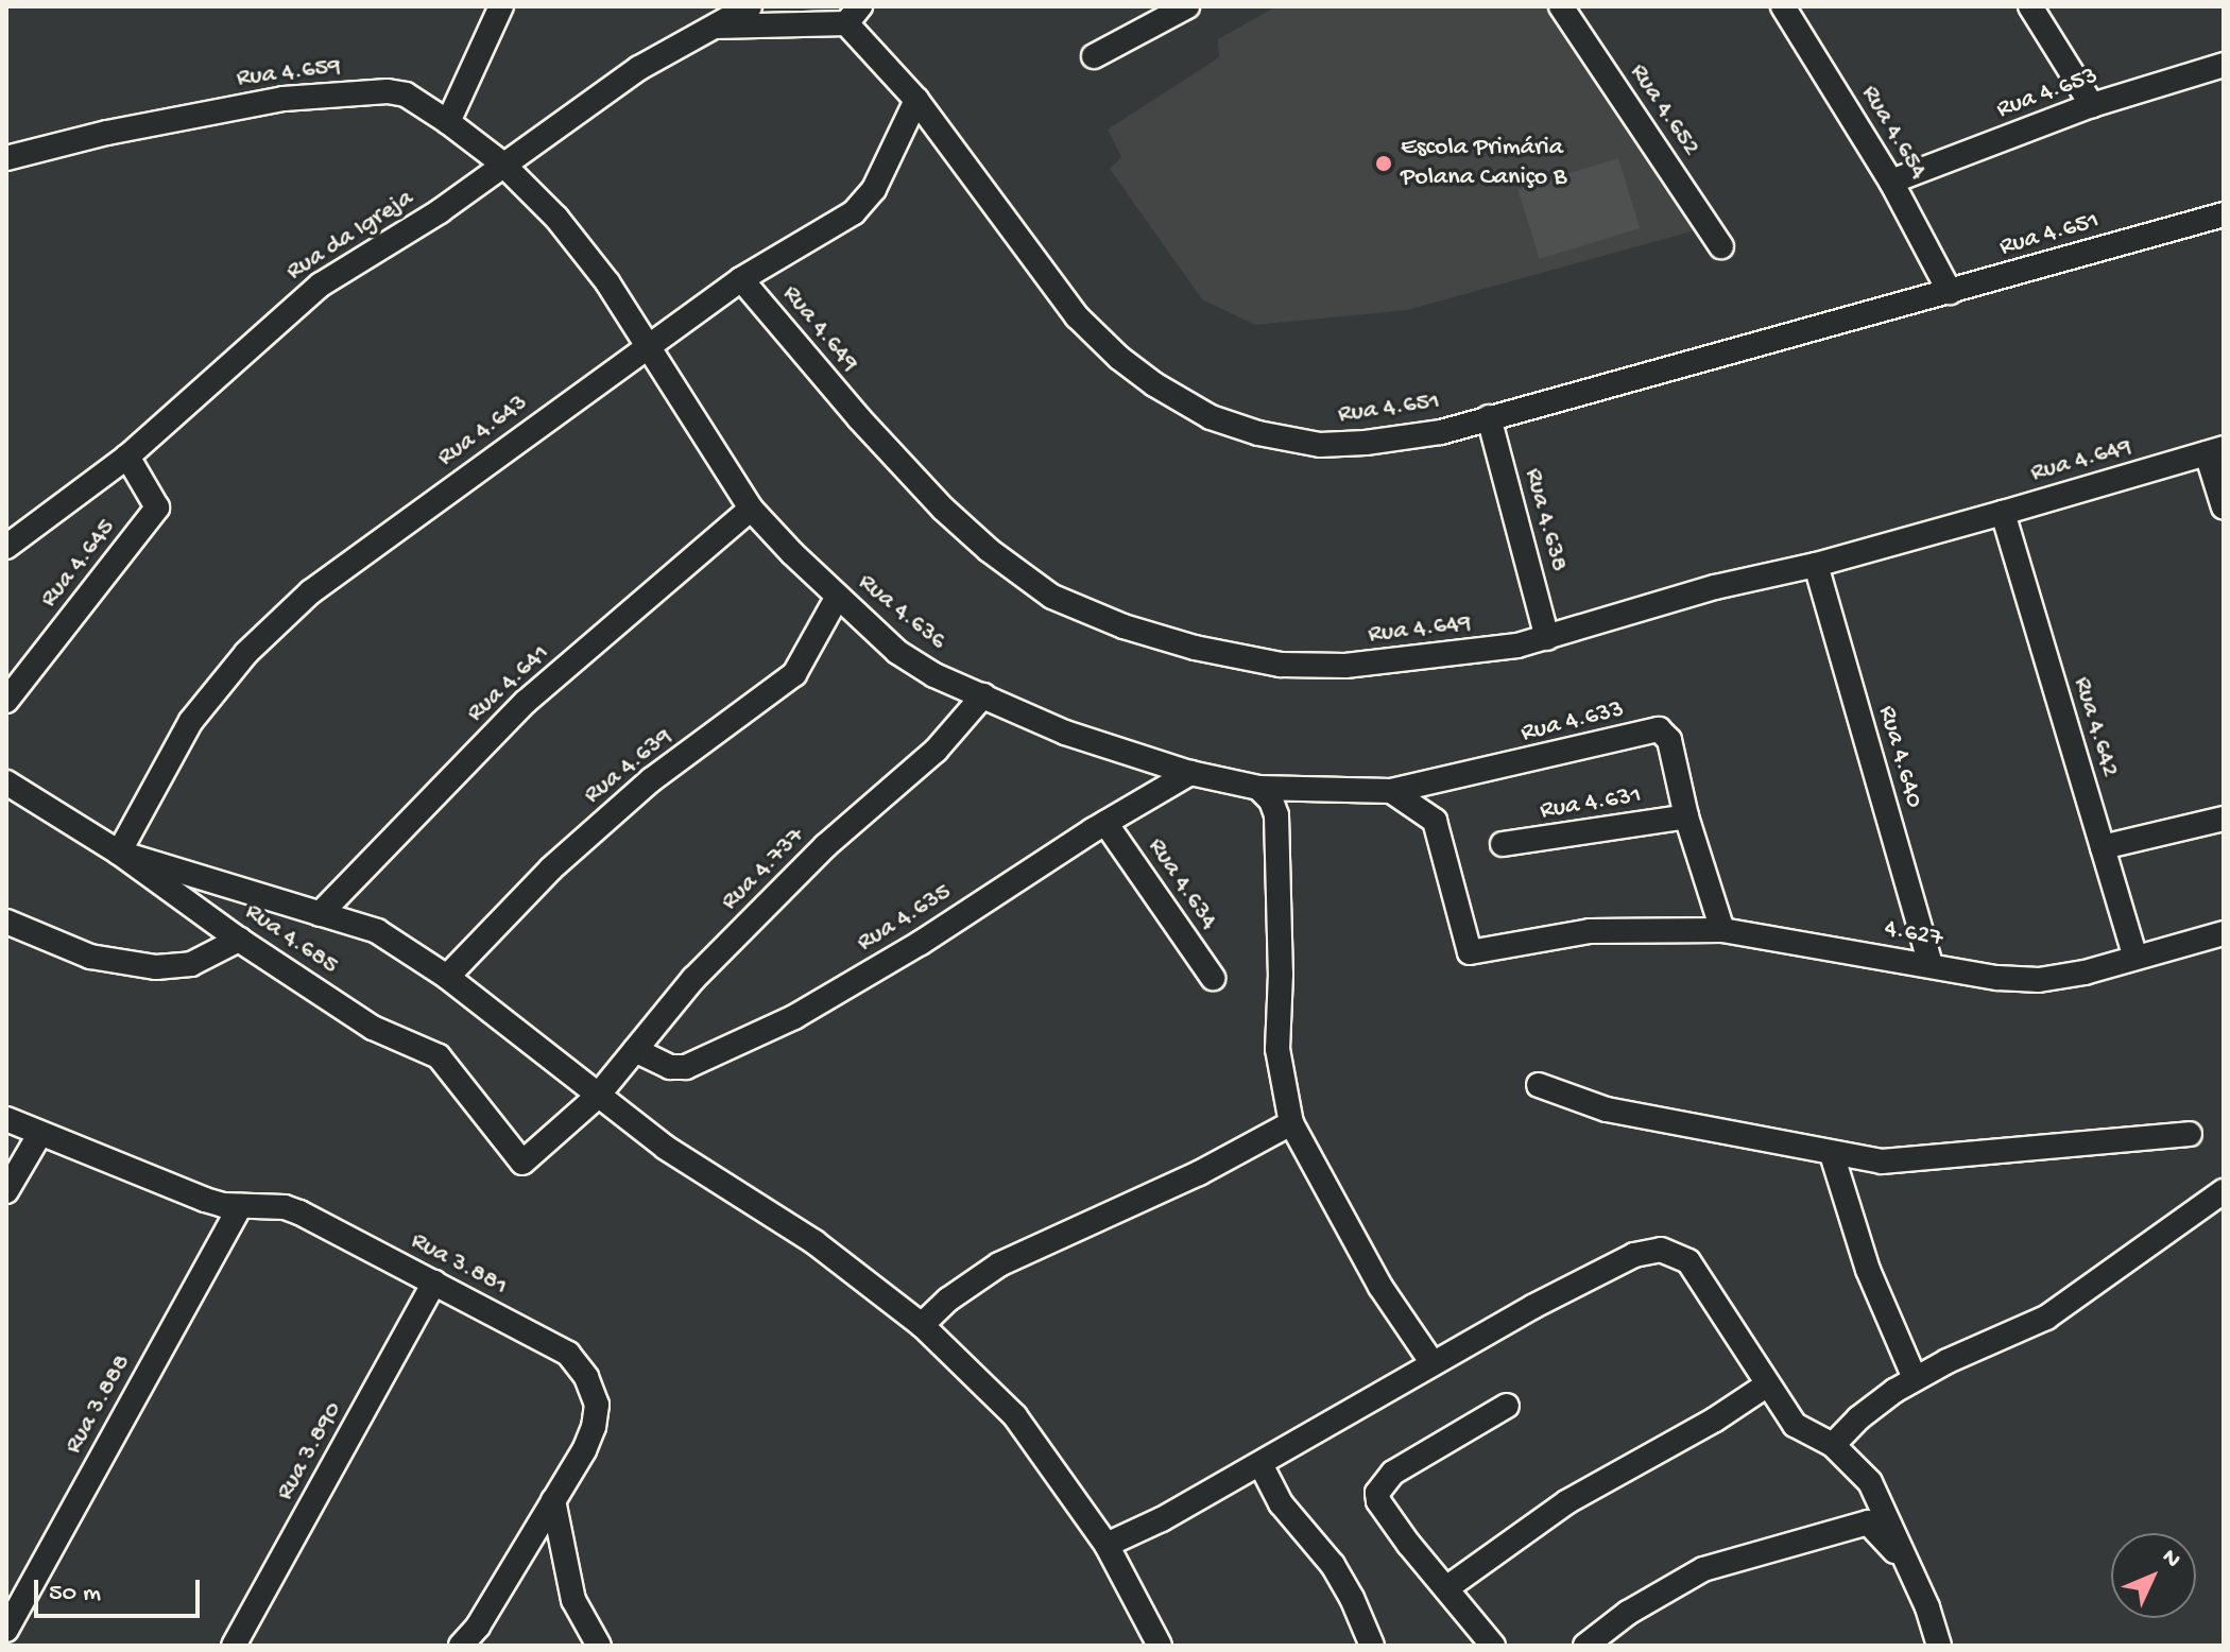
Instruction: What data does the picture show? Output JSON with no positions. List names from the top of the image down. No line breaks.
{"streets":{"street":["Rua 4.659","Rua 4.653","Rua 4.652","Rua 4.654","Rua 4.651","Rua da Igreja","Rua 4.649","Rua 4.643","Rua 4.638","Rua 4.645","Rua 4.636","Rua 4.641","Rua 4.633","Rua 4.642","Rua 4.640","Rua 4.639","Rua 4.631","Rua 4.737","Rua 4.634","Rua 4.635","4.627","Rua 4.685","Rua 3.881","Rua 3.888","Rua 3.890"]},"crossings":[["Rua 4.659","Rua 4.636"],["Rua 4.653","Rua 4.654"],["Rua 4.654","Rua 4.651"],["Rua 4.651","Rua da Igreja"],["Rua 4.651","Rua 4.643"],["Rua 4.651","Rua 4.638"],["Rua da Igreja","Rua 4.645"],["Rua da Igreja","Rua 4.636"],["Rua 4.649","Rua 4.643"],["Rua 4.649","Rua 4.638"],["Rua 4.649","Rua 4.642"],["Rua 4.649","Rua 4.640"],["Rua 4.643","Rua 4.636"],["Rua 4.643","Rua 4.685"],["Rua 4.636","Rua 4.641"],["Rua 4.636","Rua 4.633"],["Rua 4.636","Rua 4.639"],["Rua 4.636","Rua 4.737"],["Rua 4.636","Rua 4.635"],["Rua 4.636","4.627"],["Rua 4.633","Rua 4.631"],["Rua 4.633","4.627"],["Rua 4.642","4.627"],["Rua 4.640","4.627"],["Rua 4.737","Rua 4.635"],["Rua 4.737","Rua 4.685"],["Rua 4.634","Rua 4.635"],["Rua 3.881","Rua 3.888"],["Rua 3.881","Rua 3.890"]],"places":["Escola Primária Polana Caniço B"],"scale_bar":"50 m","north":"top right"}
